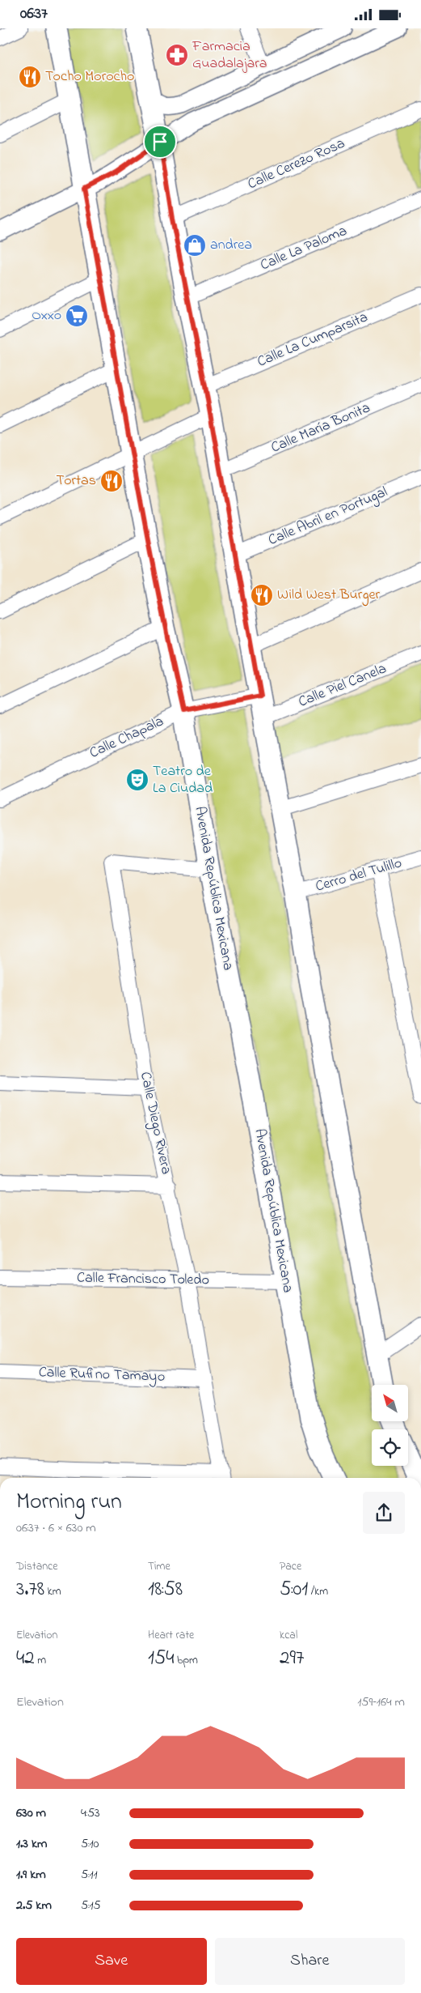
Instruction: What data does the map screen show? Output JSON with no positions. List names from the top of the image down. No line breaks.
{"streets":{"main road":["Avenida República Mexicana"],"street":["Calle Cerezo Rosa","Calle La Paloma","Calle La Cumparsita","Calle María Bonita","Calle Abril en Portugal","Calle Piel Canela","Calle Chapala","Cerro del Tulillo","Calle Diego Rivera","Calle Francisco Toledo","Calle Rufino Tamayo"]},"crossings":[["Calle Chapala","Avenida República Mexicana"],["Avenida República Mexicana","Calle Diego Rivera"],["Avenida República Mexicana","Calle Francisco Toledo"],["Calle Diego Rivera","Calle Francisco Toledo"],["Calle Diego Rivera","Calle Rufino Tamayo"]],"places":{"pharmacy":["Farmacia Guadalajara"],"restaurant":["Tocho Morocho","Tortas","Wild West Burger"],"shop":["andrea"],"supermarket":["Oxxo"],"theatre":["Teatro de La Ciudad"]},"north":"top left","page":{"status":"06:37","heading":["Morning run","06:37 · 6 × 630 m"],"stats":[["Distance","3.78 km"],["Time","18:58"],["Pace","5:01 /km"],["Elevation","42 m"],["Heart rate","154 bpm"],["kcal","297"]],"chart":["Elevation","159–164 m"],"list":[{"name":"630 m","note":"4:53"},{"name":"1.3 km","note":"5:10"},{"name":"1.9 km","note":"5:11"},{"name":"2.5 km","note":"5:15"}],"buttons":["Save","Share"]}}
